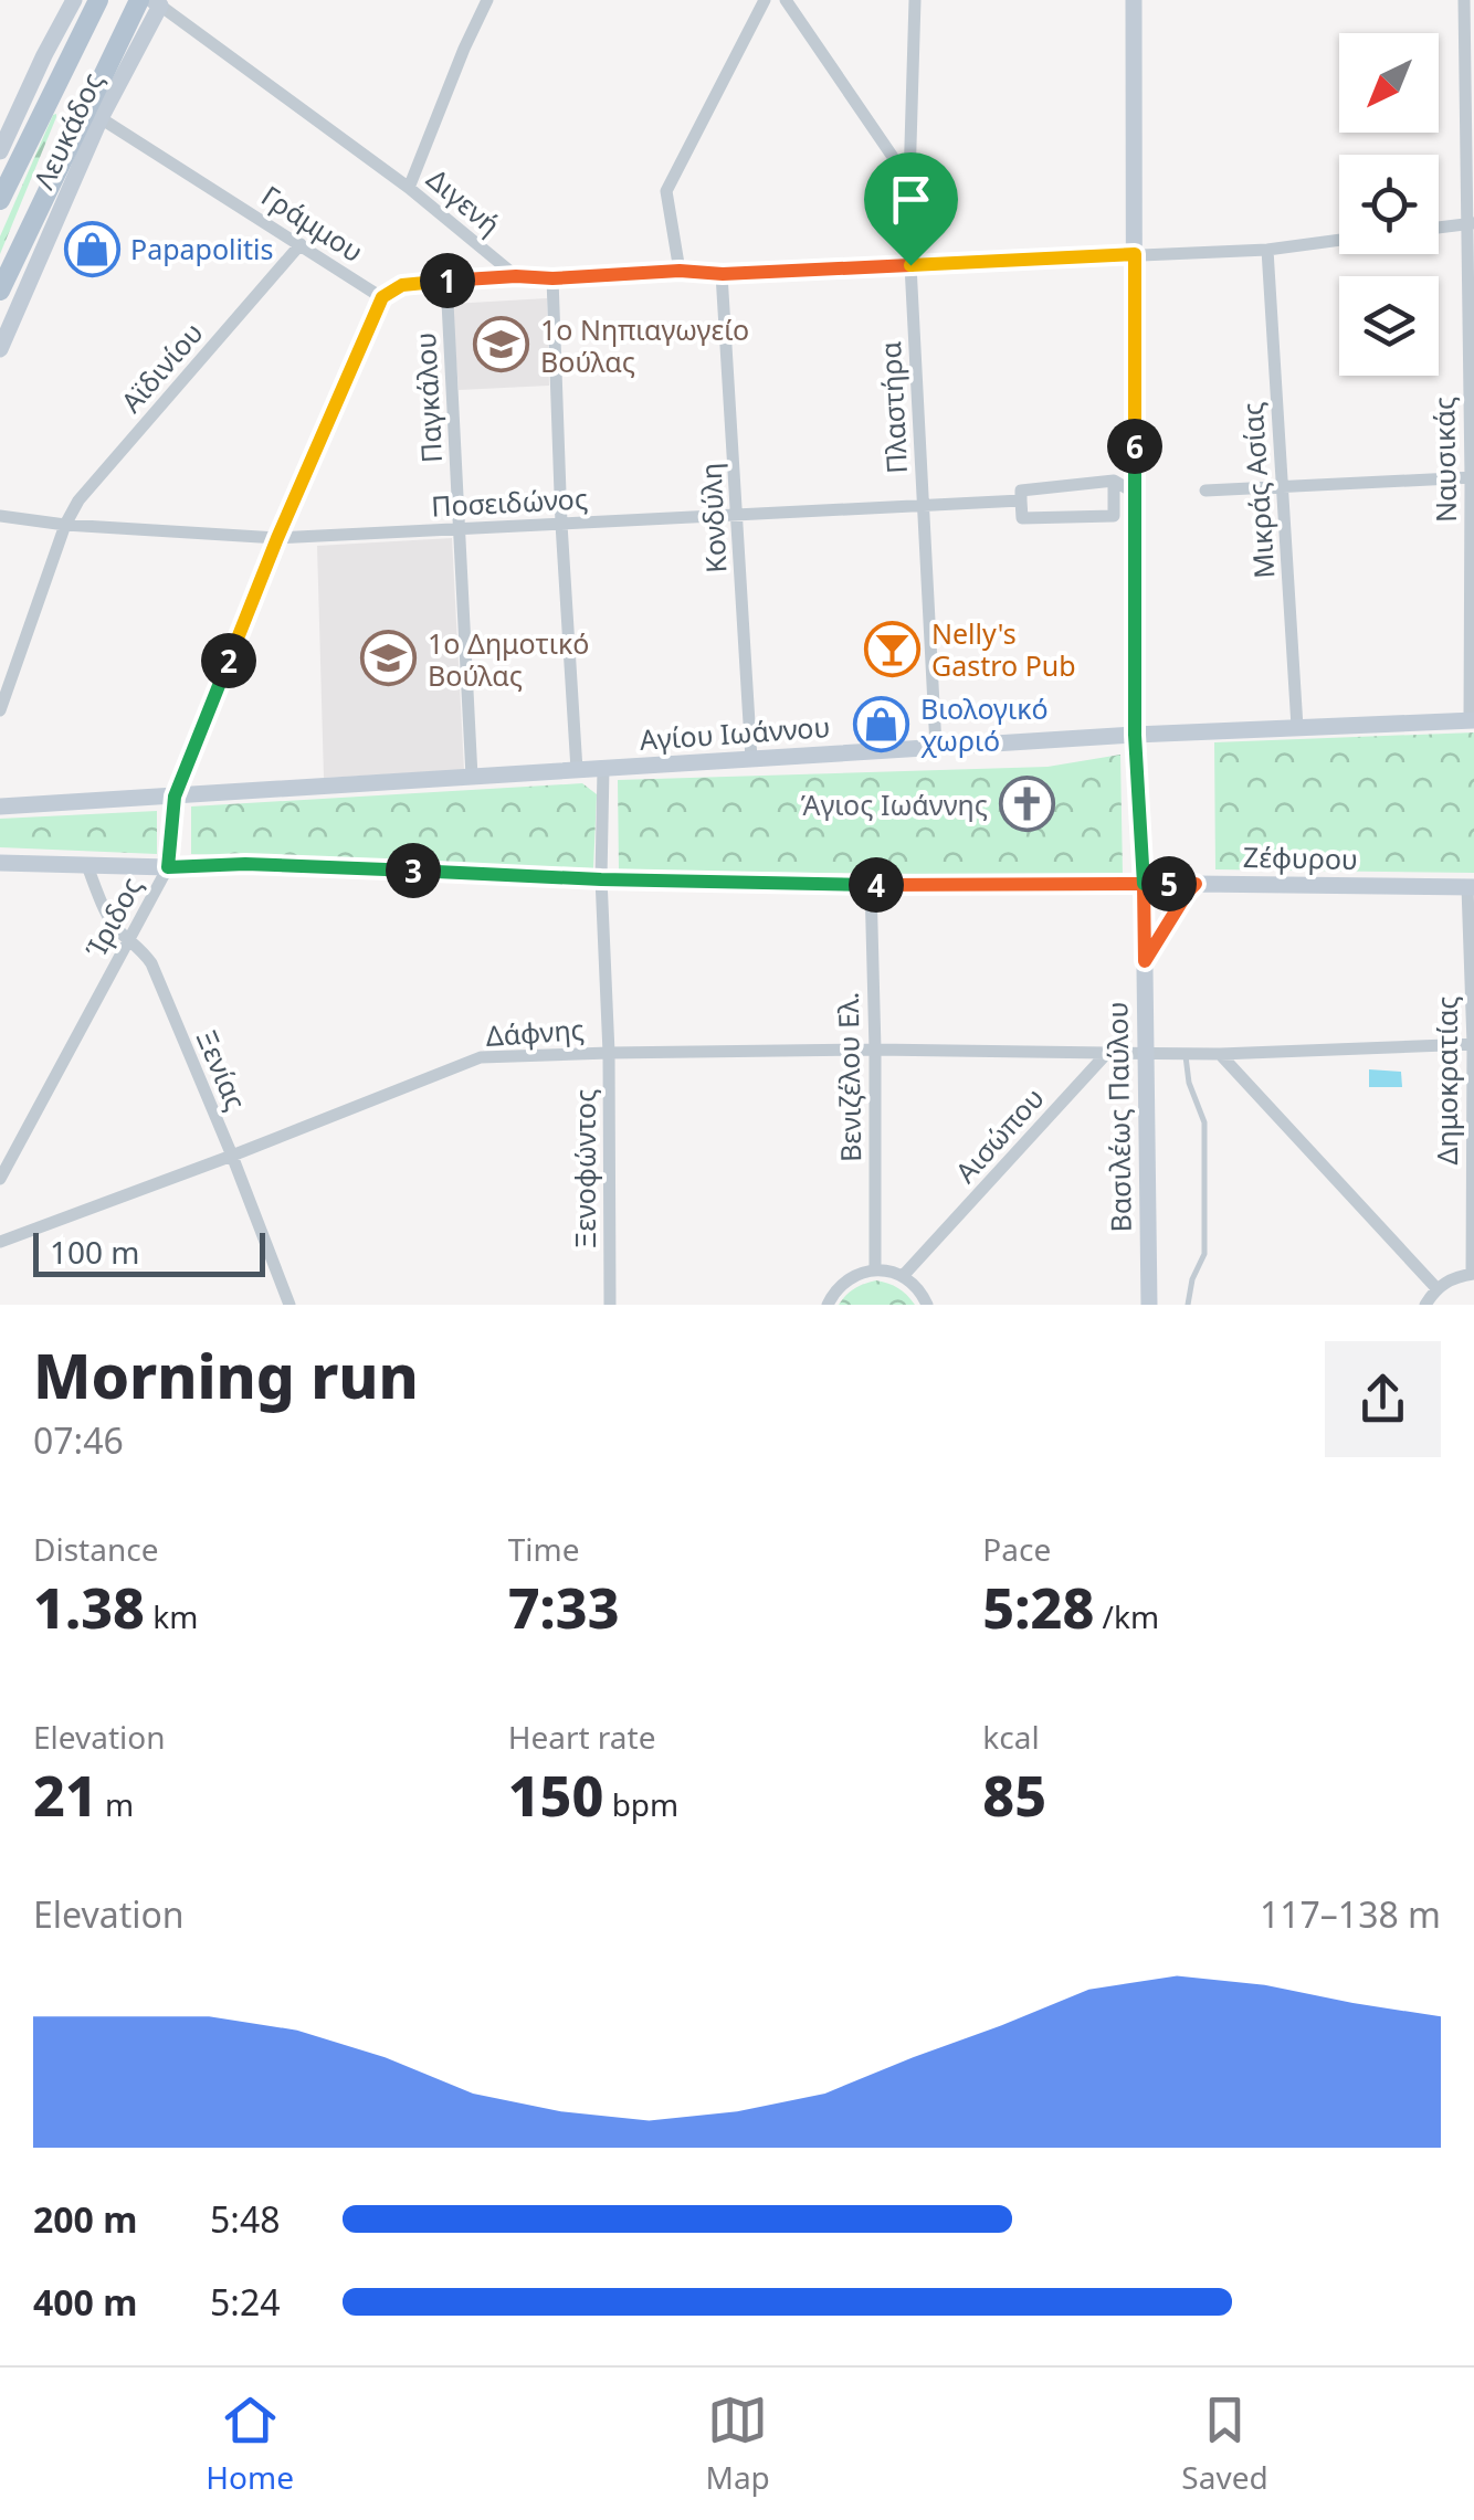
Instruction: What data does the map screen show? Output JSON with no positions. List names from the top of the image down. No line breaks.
{"streets":{"street":["Λευκάδος","Διγενή","Γράμμου","Αϊδινίου","Παγκάλου","Πλαστήρα","Ναυσικάς","Μικράς Ασίας","Ποσειδώνος","Κονδύλη","Αγίου Ιωάννου","Ζέφυρου","Ίριδος","Δάφνης","Ξενίας","Βενιζέλου Ελ.","Δημοκρατίας","Βασιλέως Παύλου","Αισώπου","Ξενοφώντος"]},"crossings":[["Λευκάδος","Διγενή"],["Λευκάδος","Γράμμου"],["Γράμμου","Αϊδινίου"],["Γράμμου","Ίριδος"],["Αϊδινίου","Ποσειδώνος"],["Παγκάλου","Ποσειδώνος"],["Παγκάλου","Αγίου Ιωάννου"],["Πλαστήρα","Ποσειδώνος"],["Πλαστήρα","Αγίου Ιωάννου"],["Ναυσικάς","Αγίου Ιωάννου"],["Μικράς Ασίας","Αγίου Ιωάννου"],["Ποσειδώνος","Κονδύλη"],["Ποσειδώνος","Ίριδος"],["Κονδύλη","Αγίου Ιωάννου"],["Αγίου Ιωάννου","Ίριδος"],["Αγίου Ιωάννου","Βασιλέως Παύλου"],["Αγίου Ιωάννου","Ξενοφώντος"],["Ζέφυρου","Ίριδος"],["Ζέφυρου","Ξενίας"],["Ζέφυρου","Βενιζέλου Ελ."],["Ζέφυρου","Δημοκρατίας"],["Ζέφυρου","Βασιλέως Παύλου"],["Ζέφυρου","Ξενοφώντος"],["Ίριδος","Ξενίας"],["Δάφνης","Ξενίας"],["Δάφνης","Βενιζέλου Ελ."],["Δάφνης","Αισώπου"],["Δάφνης","Ξενοφώντος"]],"places":{"shop":["Papapolitis","Βιολογικό χωριό"],"school or university":["1ο Νηπιαγωγείο Βούλας","1ο Δημοτικό Βούλας"],"bar":["Nelly's Gastro Pub"],"church":["Άγιος Ιωάννης"]},"scale_bar":"100 m","north":"bottom left","page":{"pins":["1","6","2","3","5","4"],"scale":"100 m","heading":["Morning run","07:46"],"stats":[["Distance","1.38 km"],["Time","7:33"],["Pace","5:28 /km"],["Elevation","21 m"],["Heart rate","150 bpm"],["kcal","85"]],"chart":["Elevation","117–138 m"],"list":[{"name":"200 m","note":"5:48"},{"name":"400 m","note":"5:24"}],"tabs":["Home","Map","Saved"]}}
